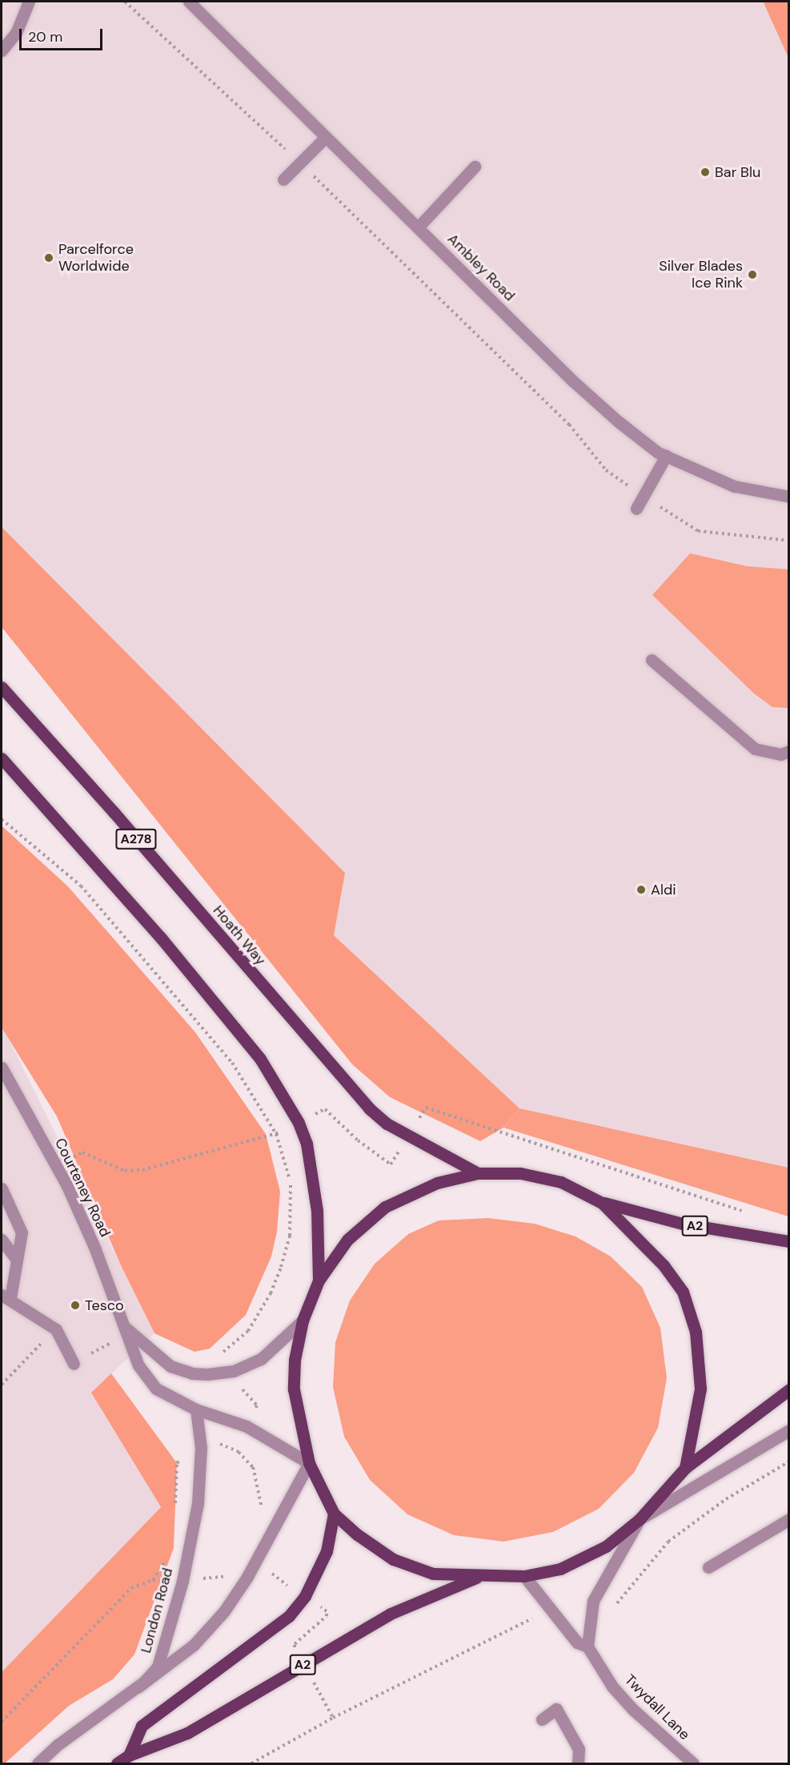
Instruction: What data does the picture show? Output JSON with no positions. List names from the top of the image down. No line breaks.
{"streets":{"main road":["A278","Hoath Way","A2"],"street":["Ambley Road","Courteney Road","London Road","Twydall Lane"]},"crossings":[["Courteney Road","London Road"]],"places":["Bar Blu","Parcelforce Worldwide","Silver Blades Ice Rink","Aldi","Tesco"],"scale_bar":"20 m"}
